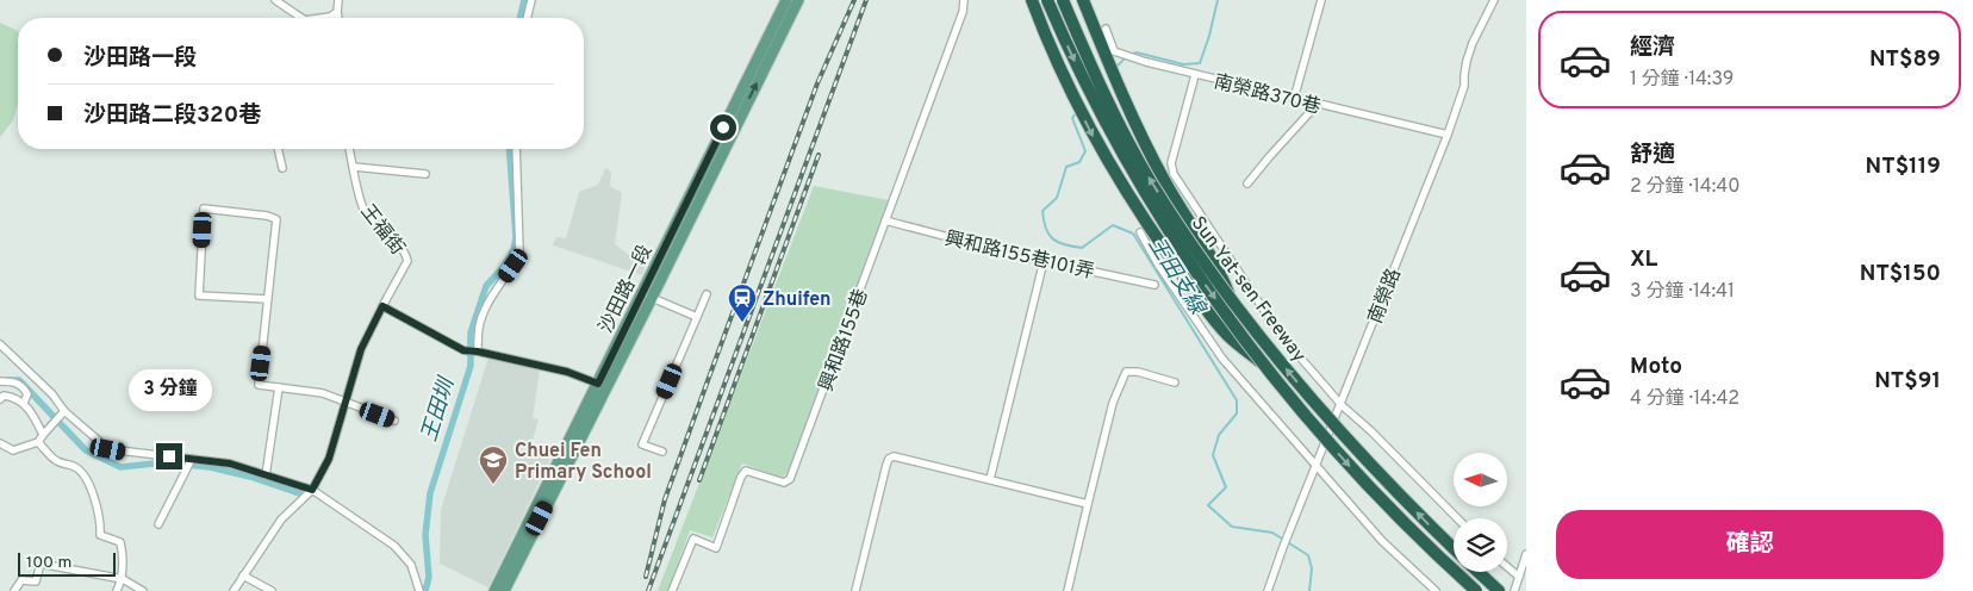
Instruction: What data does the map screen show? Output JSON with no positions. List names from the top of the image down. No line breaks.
{"streets":{"highway":["Sun Yat-sen Freeway"],"main road":["沙田路一段"],"street":["南榮路370巷","王福街","興和路155巷101弄","南榮路","興和路155巷"]},"crossings":[["南榮路370巷","南榮路"],["興和路155巷101弄","興和路155巷"]],"water":["王田支線","王田圳"],"places":{"station":["Zhuifen"],"school or university":["Chuei Fen Primary School"]},"scale_bar":"100 m","north":"left","page":{"list":[{"name":"經濟","note":"1 分鐘 · 14:39","value":"NT$89"},{"name":"舒適","note":"2 分鐘 · 14:40","value":"NT$119"},{"name":"XL","note":"3 分鐘 · 14:41","value":"NT$150"},{"name":"Moto","note":"4 分鐘 · 14:42","value":"NT$91"}],"banner":["沙田路一段","沙田路二段320巷"],"bubble":"3 分鐘","buttons":"確認","scale":"100 m"}}
